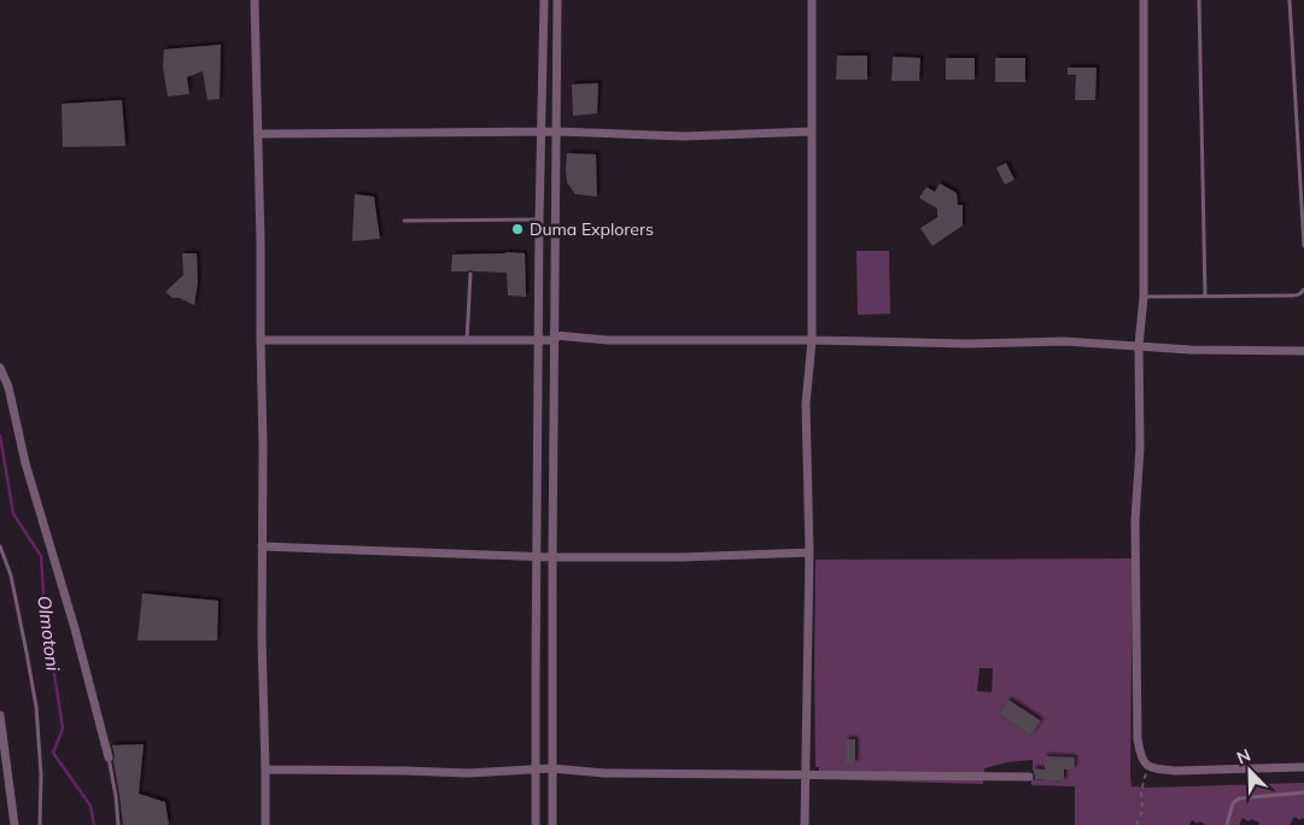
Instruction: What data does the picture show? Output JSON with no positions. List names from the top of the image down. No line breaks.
{"water":["Olmotoni"],"places":["Duma Explorers"],"north":"top left"}
